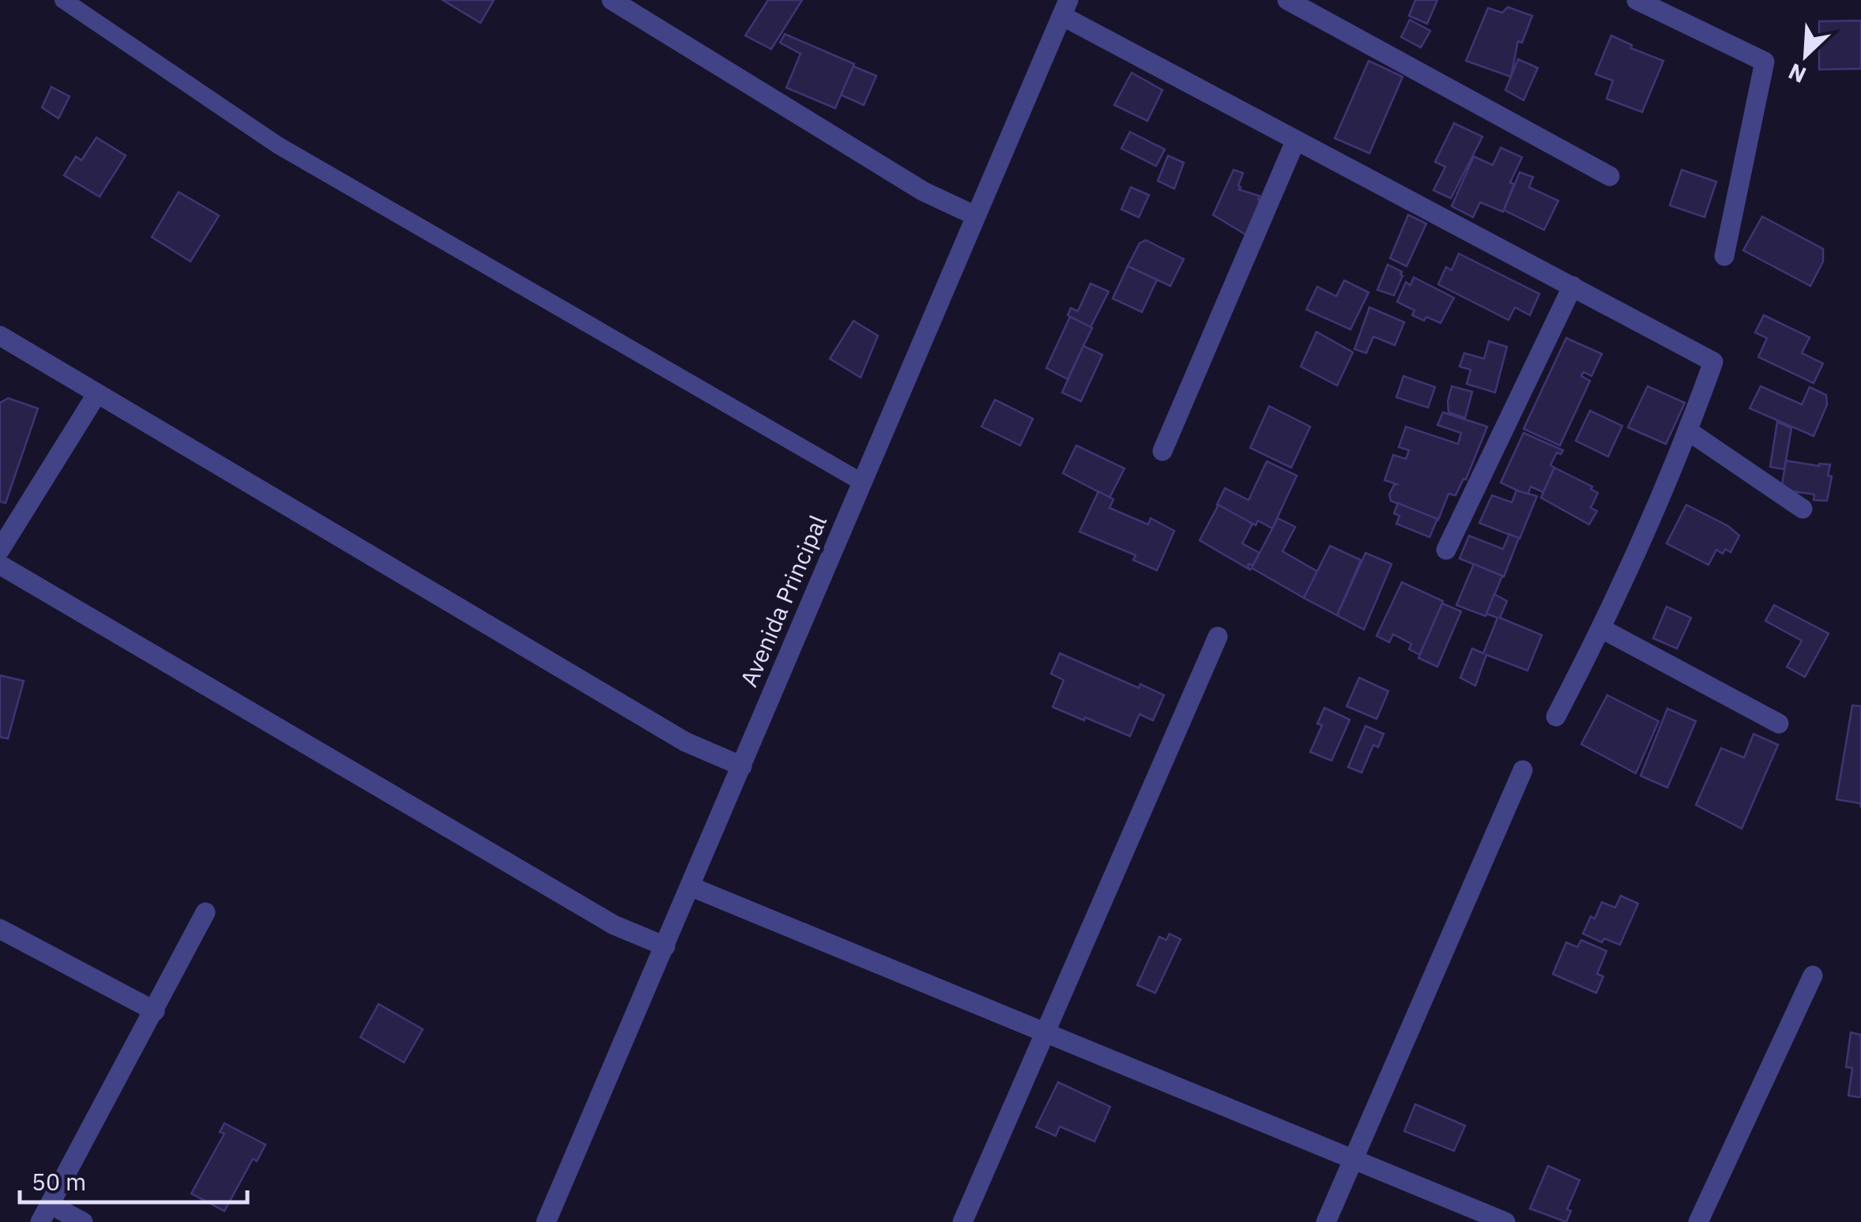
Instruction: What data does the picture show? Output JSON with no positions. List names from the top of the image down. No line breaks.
{"streets":{"street":["Avenida Principal"]},"scale_bar":"50 m","north":"bottom left"}
